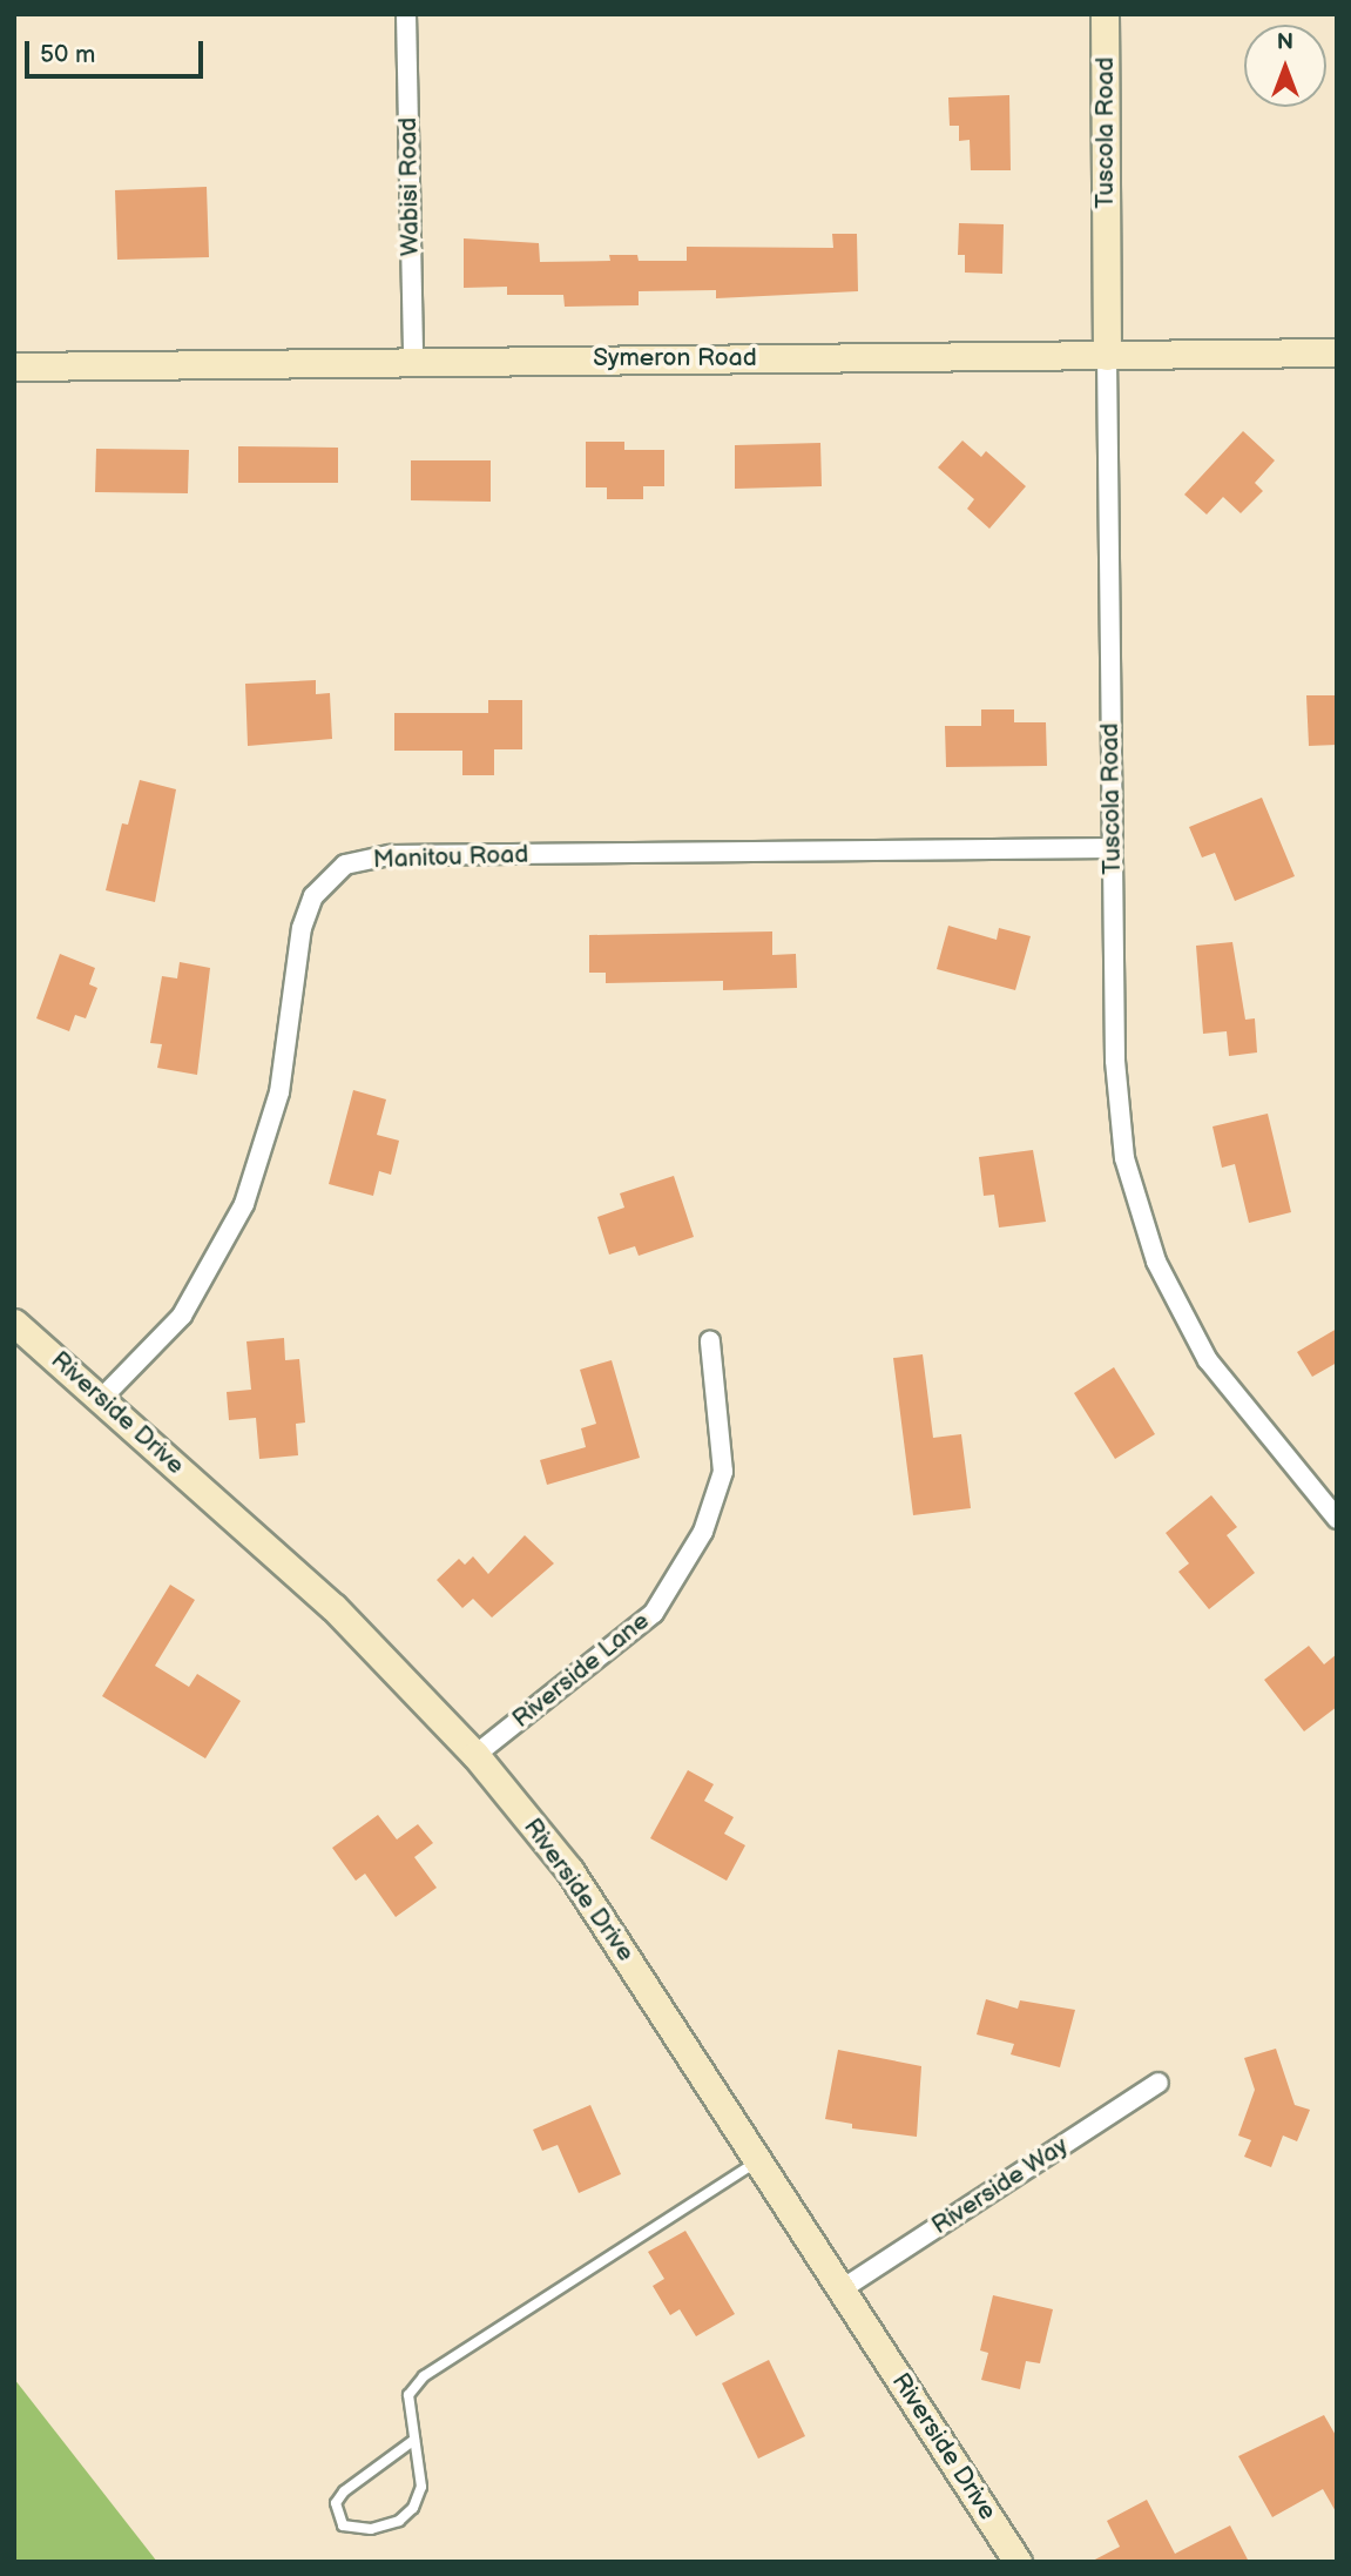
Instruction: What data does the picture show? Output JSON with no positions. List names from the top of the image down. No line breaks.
{"streets":{"street":["Tuscola Road","Wabisi Road","Symeron Road","Manitou Road","Riverside Drive","Riverside Lane","Riverside Way"]},"crossings":[["Tuscola Road","Symeron Road"],["Tuscola Road","Manitou Road"],["Wabisi Road","Symeron Road"],["Manitou Road","Riverside Drive"],["Riverside Drive","Riverside Lane"],["Riverside Drive","Riverside Way"]],"scale_bar":"50 m","north":"top"}
